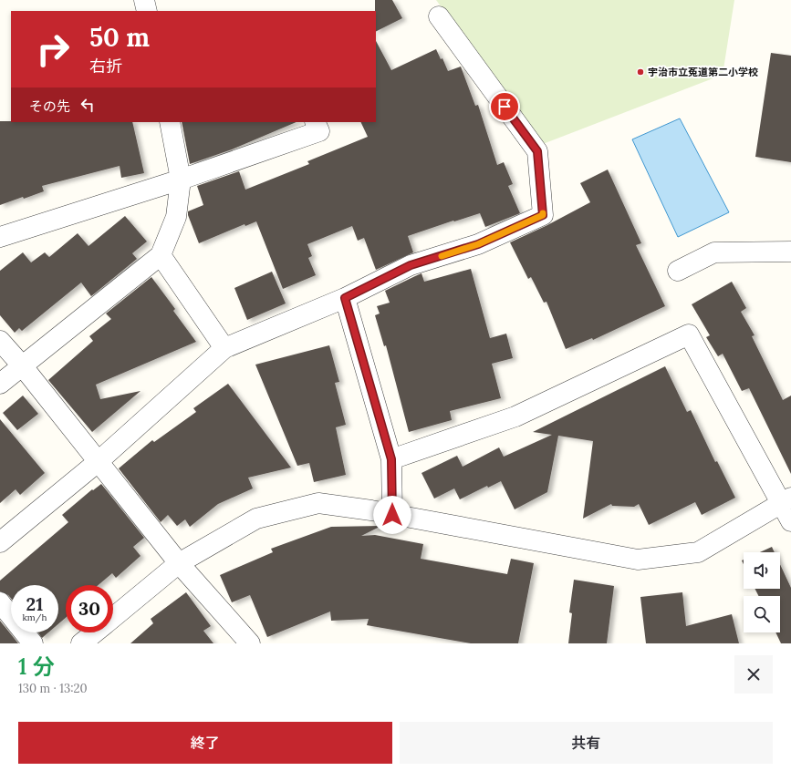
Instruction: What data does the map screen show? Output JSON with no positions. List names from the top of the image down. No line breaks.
{"places":["宇治市立菟道第二小学校"],"page":{"turn":["50 m","右折"],"then":"その先","speed":"21 km/h","limit":"30","heading":["1 分","130 m · 13:20"],"buttons":["終了","共有"]}}
